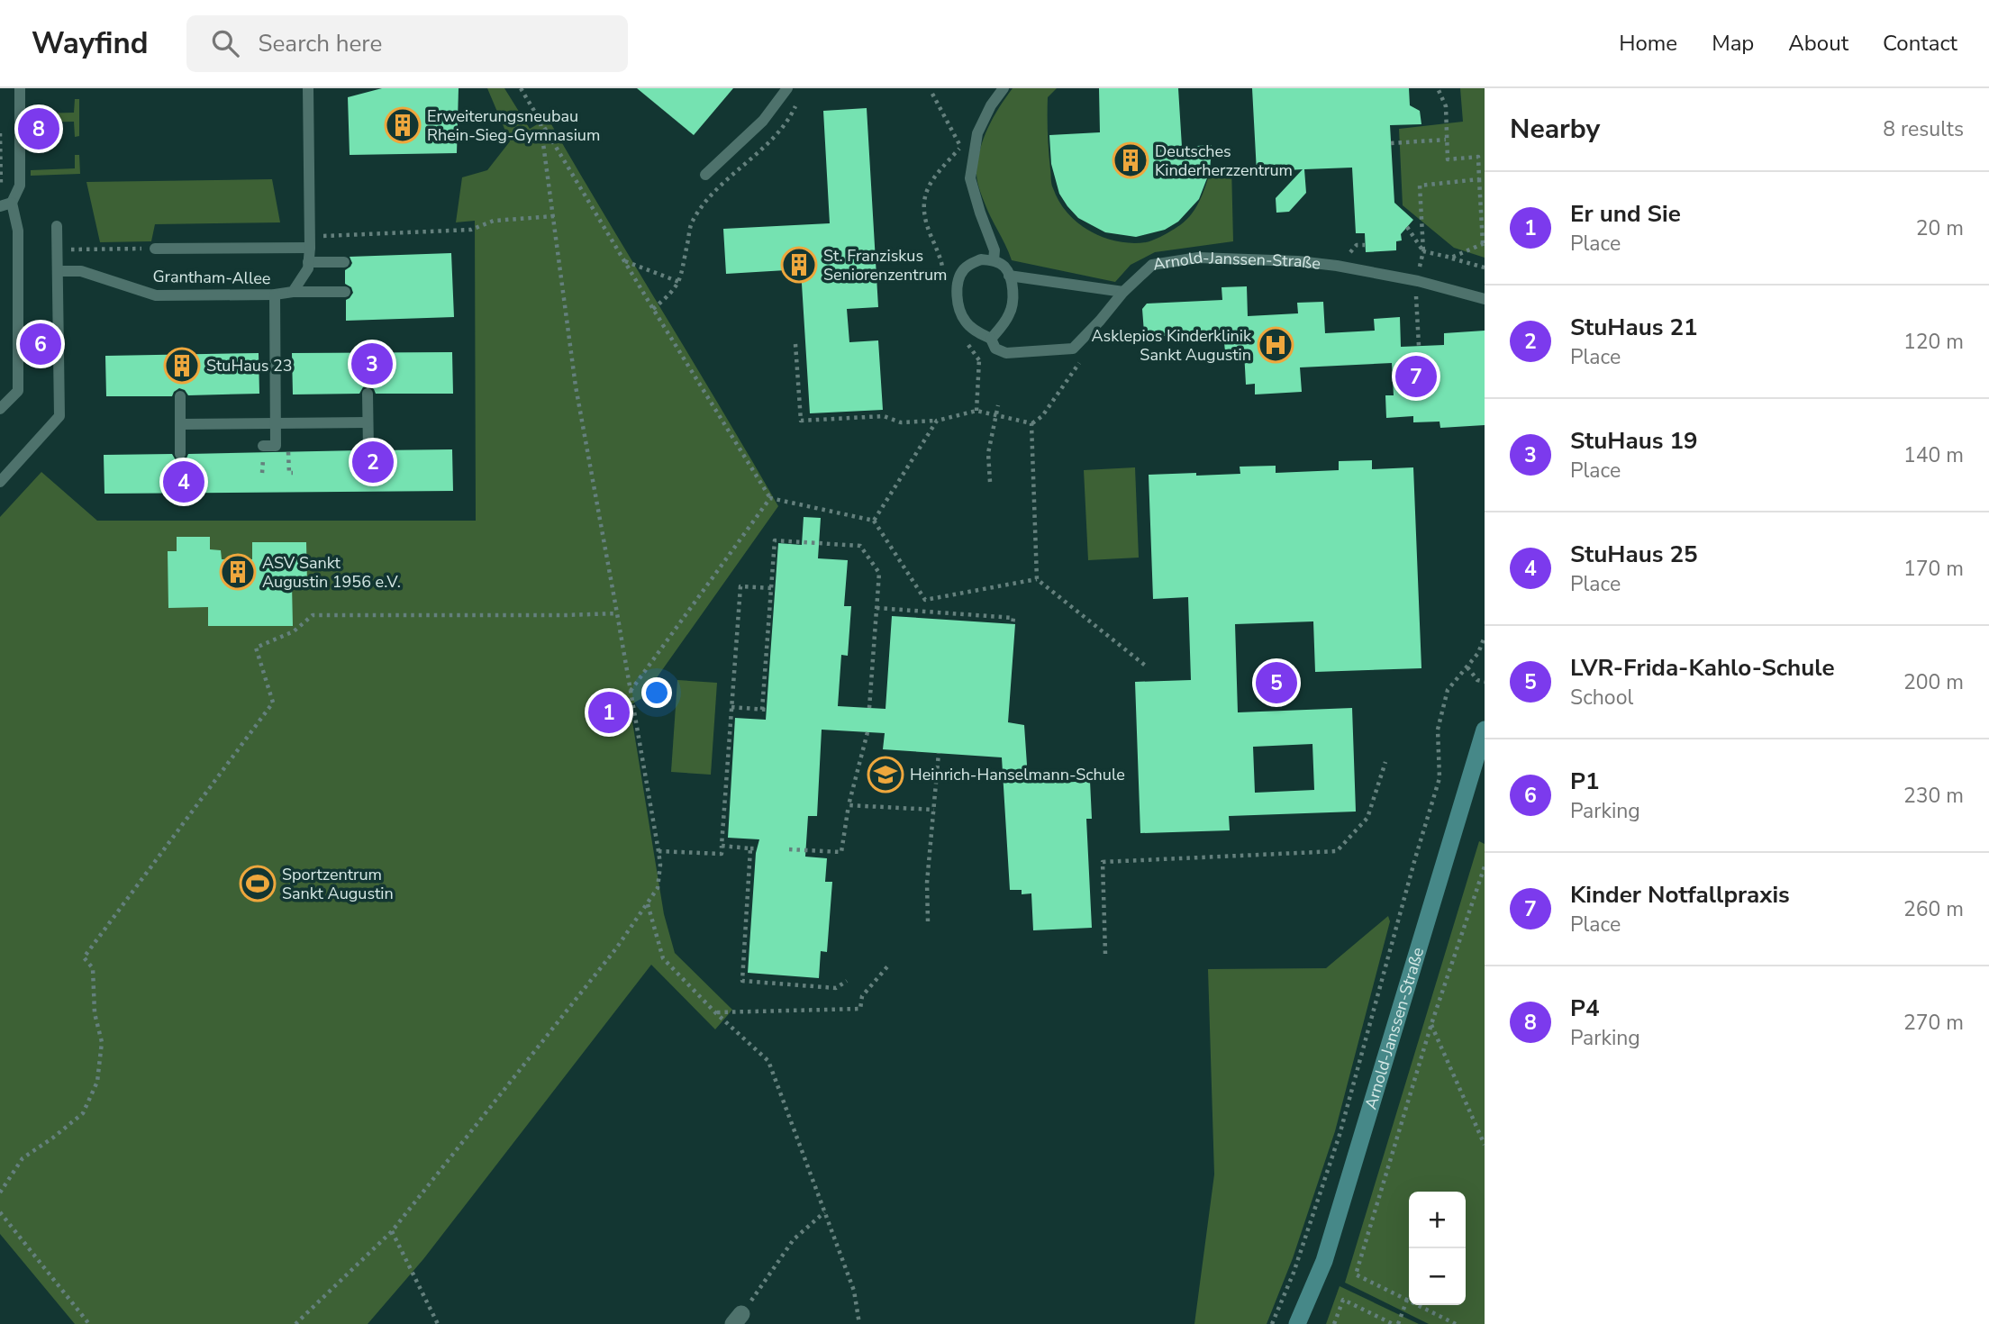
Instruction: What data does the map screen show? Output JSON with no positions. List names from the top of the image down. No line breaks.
{"streets":{"main road":["Arnold-Janssen-Straße"],"lane":["Grantham-Allee"]},"places":{"building":["Erweiterungsneubau Rhein-Sieg-Gymnasium","Deutsches Kinderherzzentrum","St. Franziskus Seniorenzentrum","StuHaus 23","ASV Sankt Augustin 1956 e.V."],"hospital":["Asklepios Kinderklinik Sankt Augustin"],"school or university":["Heinrich-Hanselmann-Schule"],"sports":["Sportzentrum Sankt Augustin"]},"page":{"header":"Wayfind","search":"Search here","nav":["Home","Map","About","Contact"],"heading":["Nearby","8 results"],"pins":["8","6","3","7","2","4","5","1"],"list":[{"mark":"1","name":"Er und Sie","note":"Place","value":"20 m"},{"mark":"2","name":"StuHaus 21","note":"Place","value":"120 m"},{"mark":"3","name":"StuHaus 19","note":"Place","value":"140 m"},{"mark":"4","name":"StuHaus 25","note":"Place","value":"170 m"},{"mark":"5","name":"LVR-Frida-Kahlo-Schule","note":"School","value":"200 m"},{"mark":"6","name":"P1","note":"Parking","value":"230 m"},{"mark":"7","name":"Kinder Notfallpraxis","note":"Place","value":"260 m"},{"mark":"8","name":"P4","note":"Parking","value":"270 m"}],"map_buttons":["+","−"]}}
